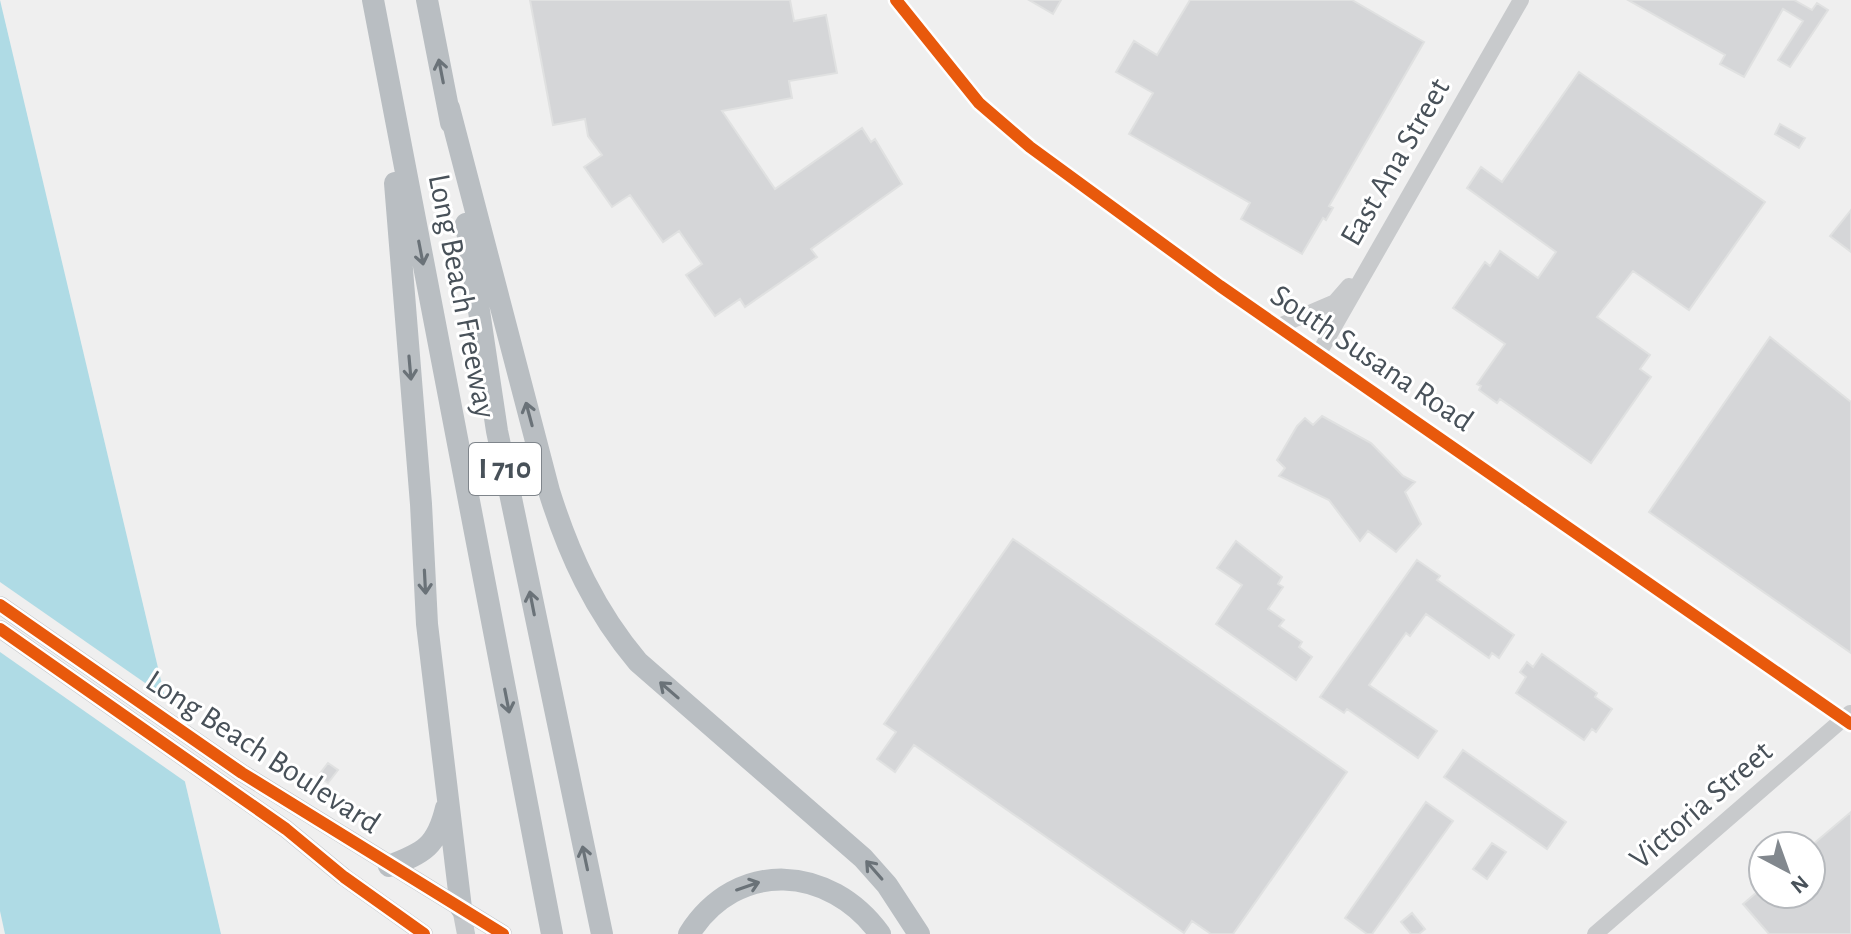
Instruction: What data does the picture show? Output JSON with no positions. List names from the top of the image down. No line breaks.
{"streets":{"highway":["Long Beach Freeway","I 710"],"main road":["Long Beach Boulevard"],"street":["East Ana Street","South Susana Road","Victoria Street"]},"crossings":[["East Ana Street","South Susana Road"],["South Susana Road","Victoria Street"]],"north":"bottom right"}
